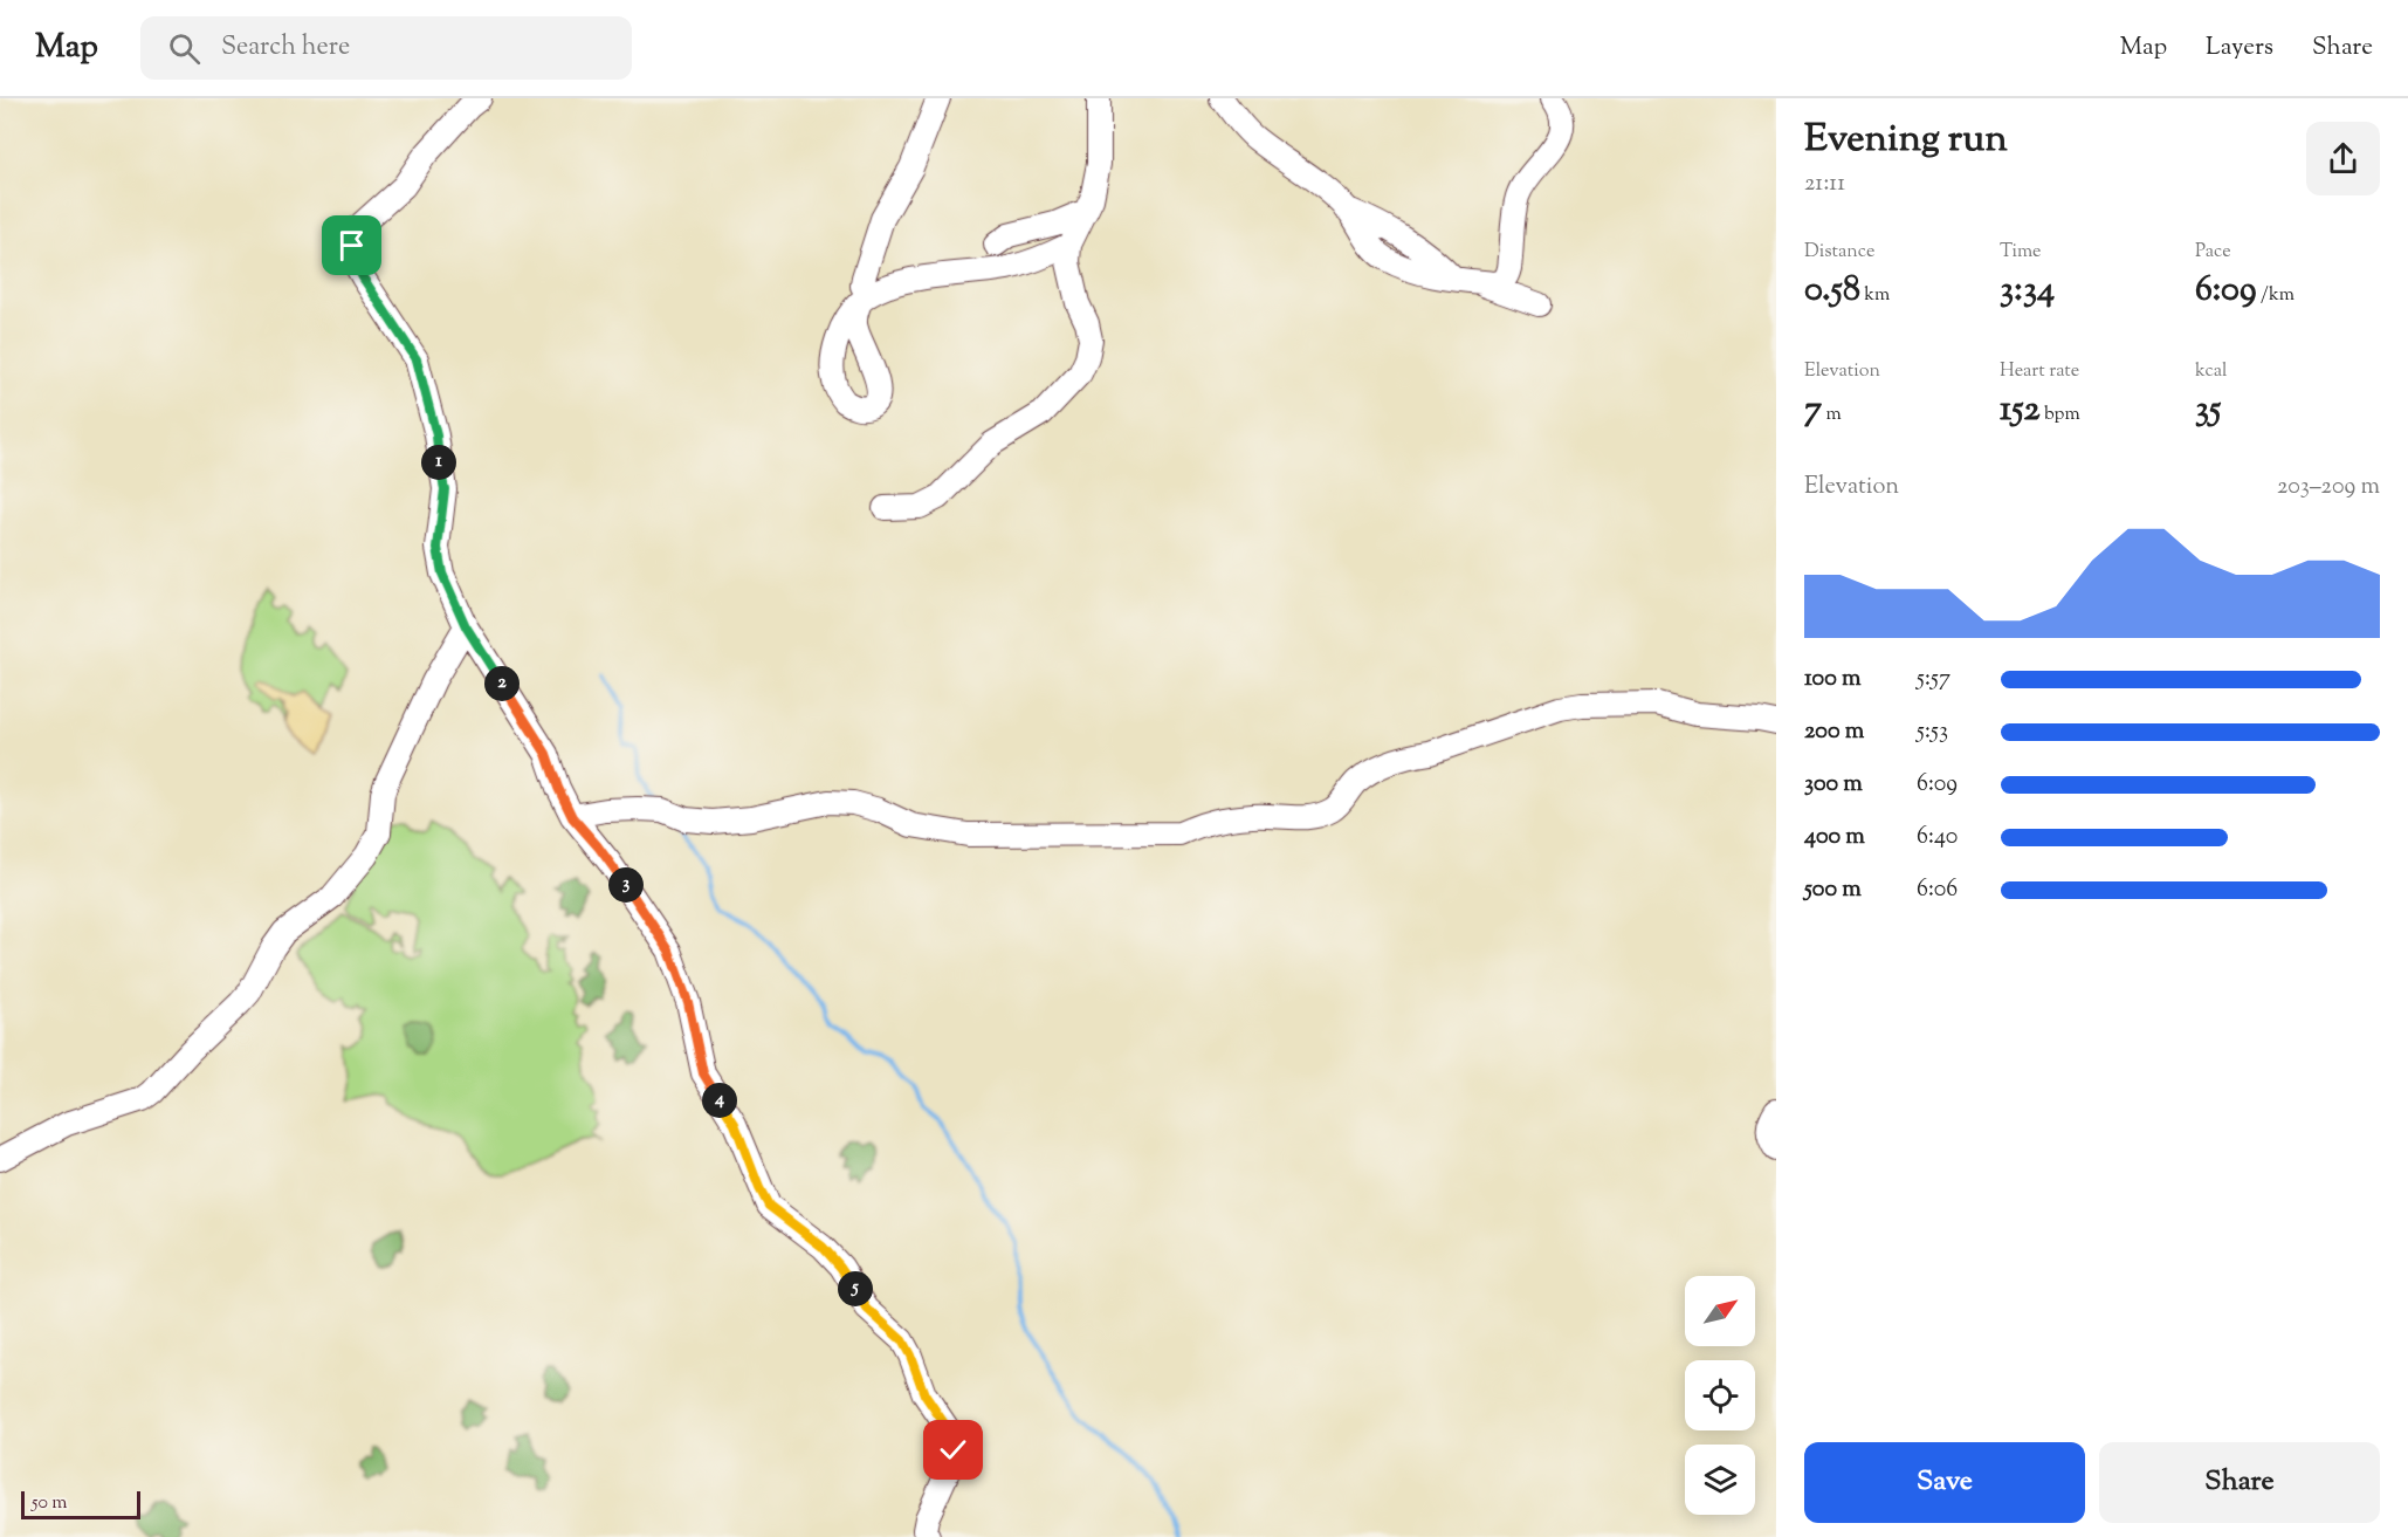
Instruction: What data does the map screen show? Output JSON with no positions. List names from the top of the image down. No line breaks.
{"scale_bar":"50 m","north":"top right","page":{"header":"Map","search":"Search here","nav":["Map","Layers","Share"],"heading":["Evening run","21:11"],"stats":[["Distance","0.58 km"],["Time","3:34"],["Pace","6:09 /km"],["Elevation","7 m"],["Heart rate","152 bpm"],["kcal","35"]],"pins":["1","2","3","4","5"],"chart":["Elevation","203–209 m"],"list":[{"name":"100 m","note":"5:57"},{"name":"200 m","note":"5:53"},{"name":"300 m","note":"6:09"},{"name":"400 m","note":"6:40"},{"name":"500 m","note":"6:06"}],"buttons":["Save","Share"],"scale":"50 m"}}
